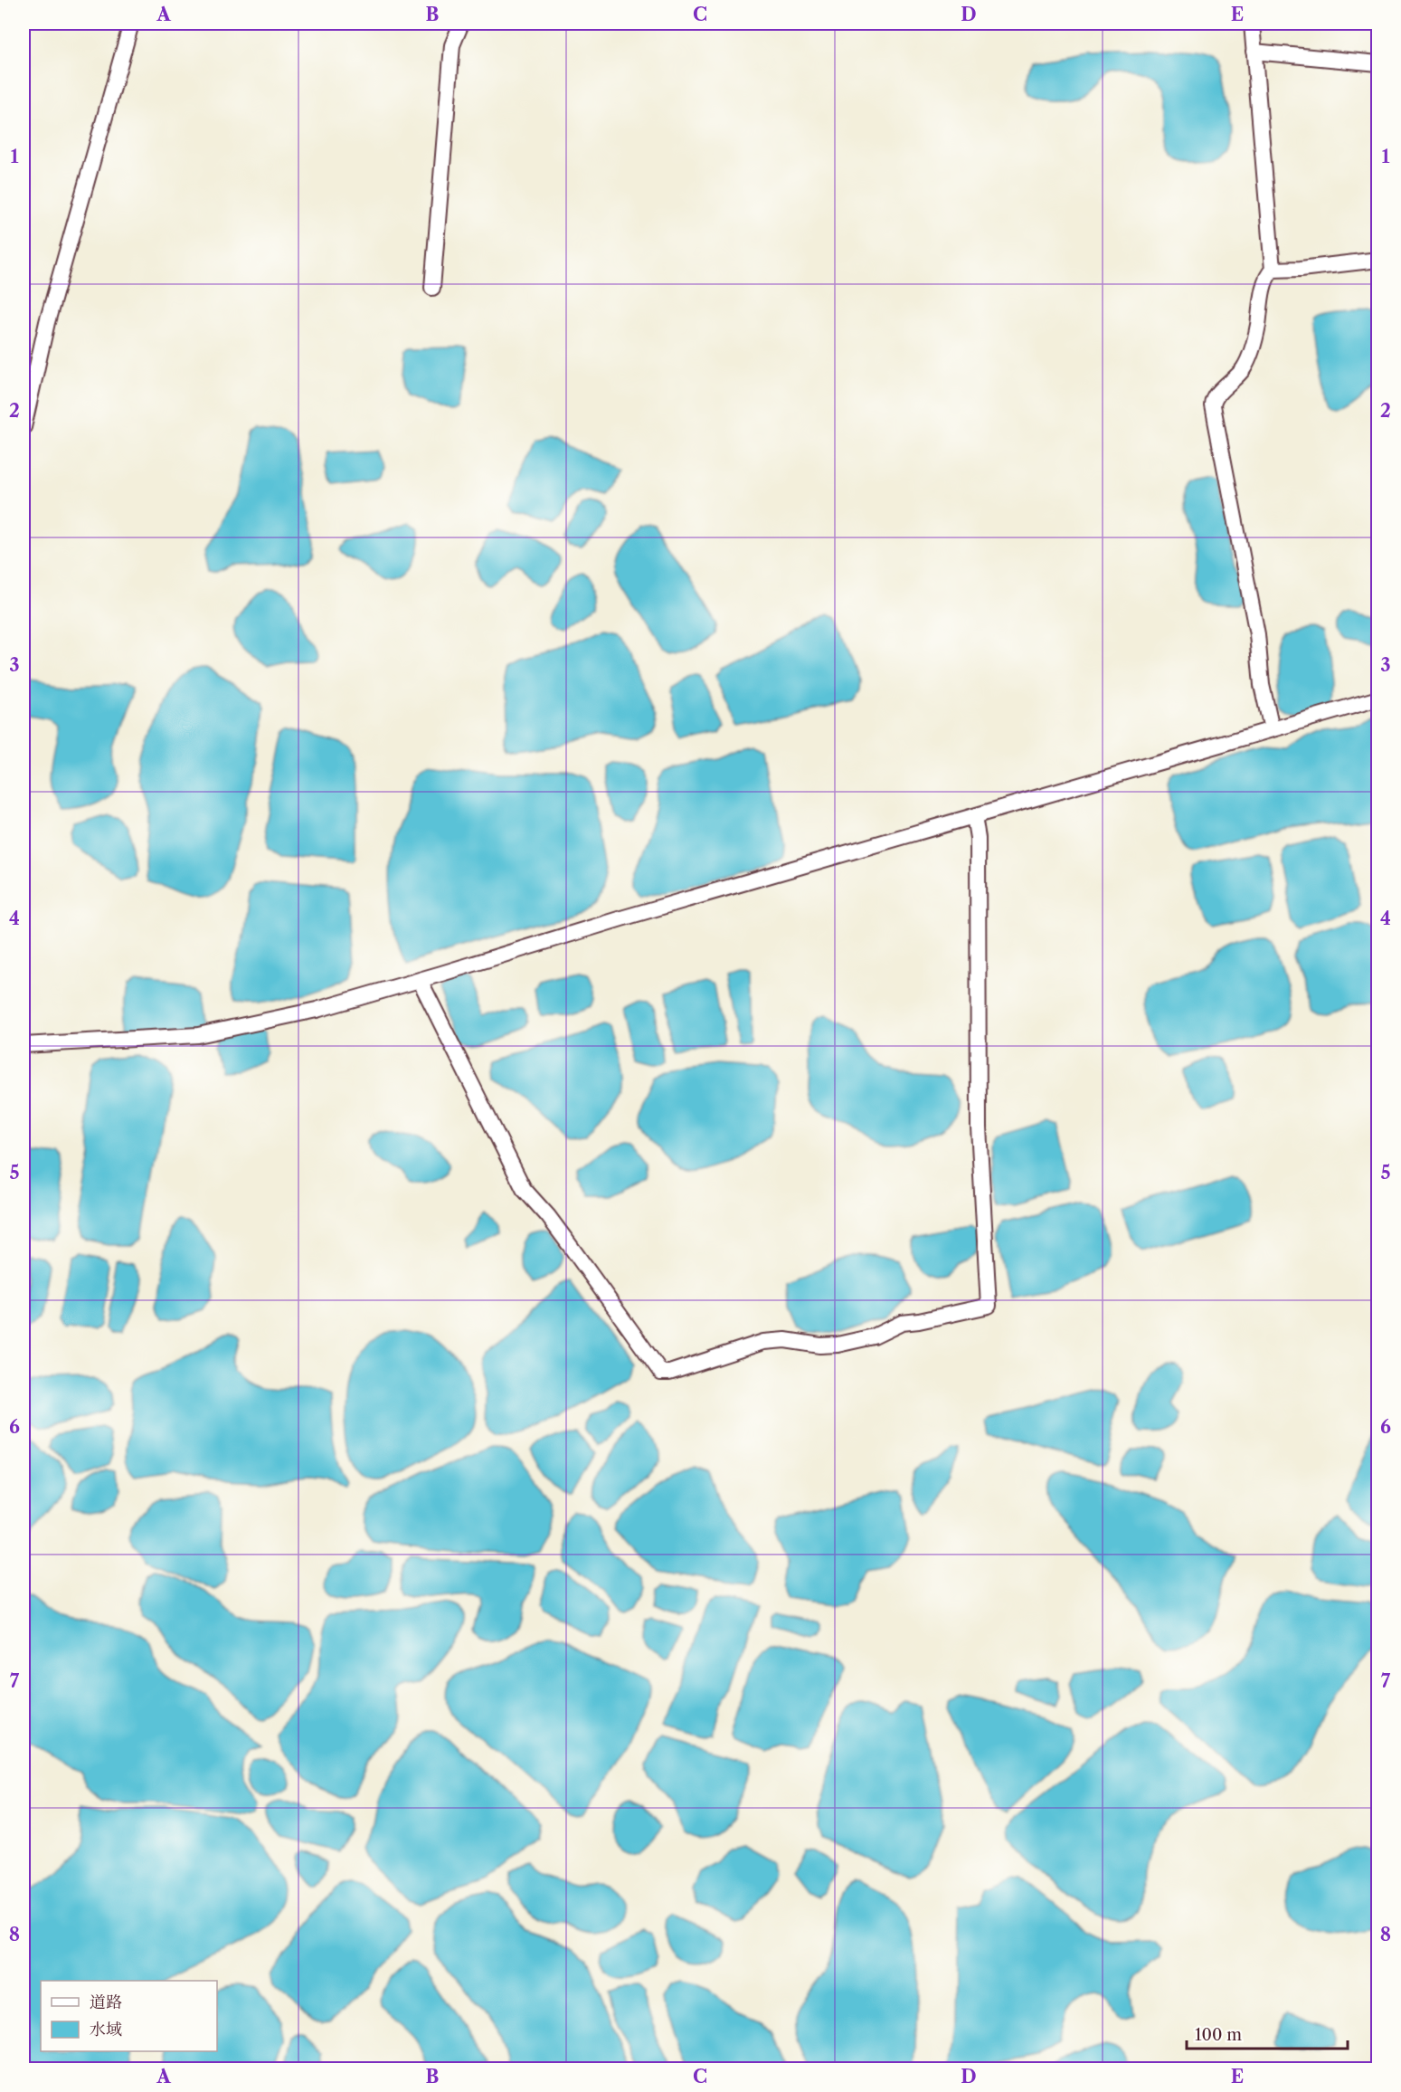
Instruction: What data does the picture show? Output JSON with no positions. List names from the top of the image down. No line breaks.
{"legend":["道路","水域"],"scale_bar":"100 m","grid":{"columns":["A","B","C","D","E"],"rows":["1","2","3","4","5","6","7","8"]}}
